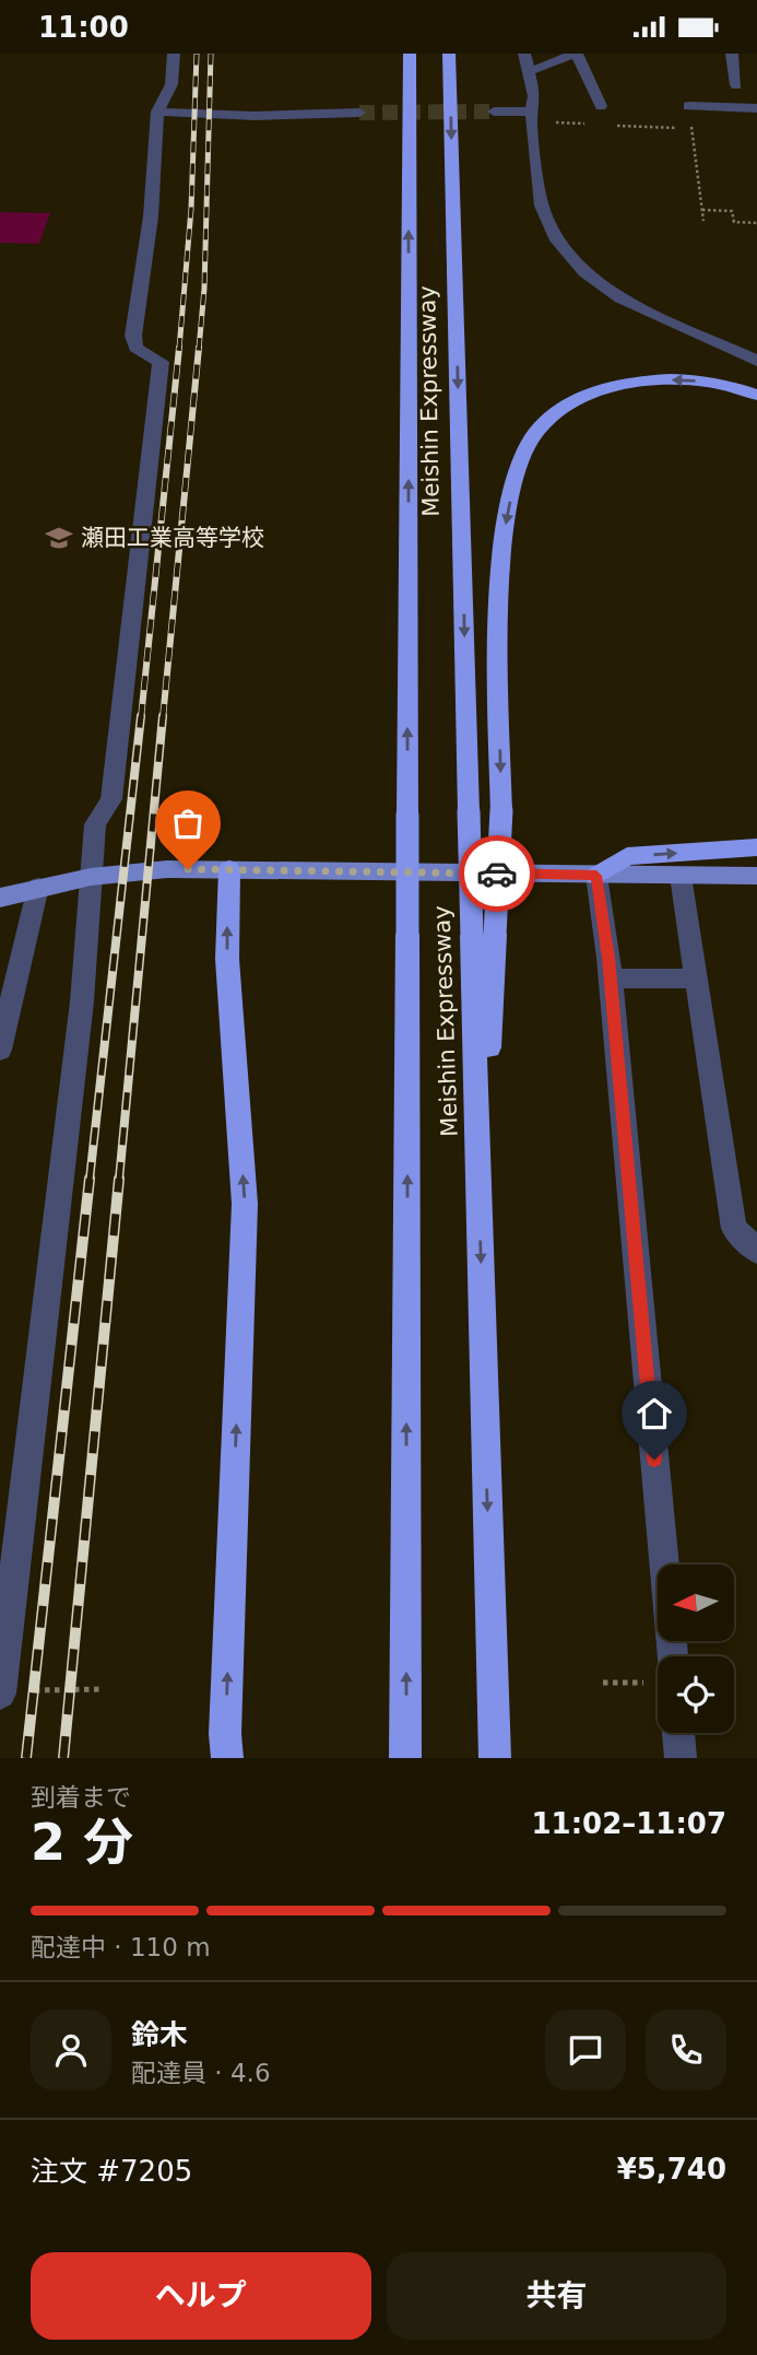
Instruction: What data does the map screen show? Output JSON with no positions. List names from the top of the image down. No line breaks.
{"streets":{"highway":["Meishin Expressway"]},"places":{"school or university":["瀬田工業高等学校"]},"north":"left","page":{"status":"11:00","heading":["2 分","到着まで","11:02–11:07"],"panel":["鈴木","配達員 · 4.6","注文 #7205","¥5,740"],"bar":"配達中 · 110 m","buttons":["ヘルプ","共有"]}}
